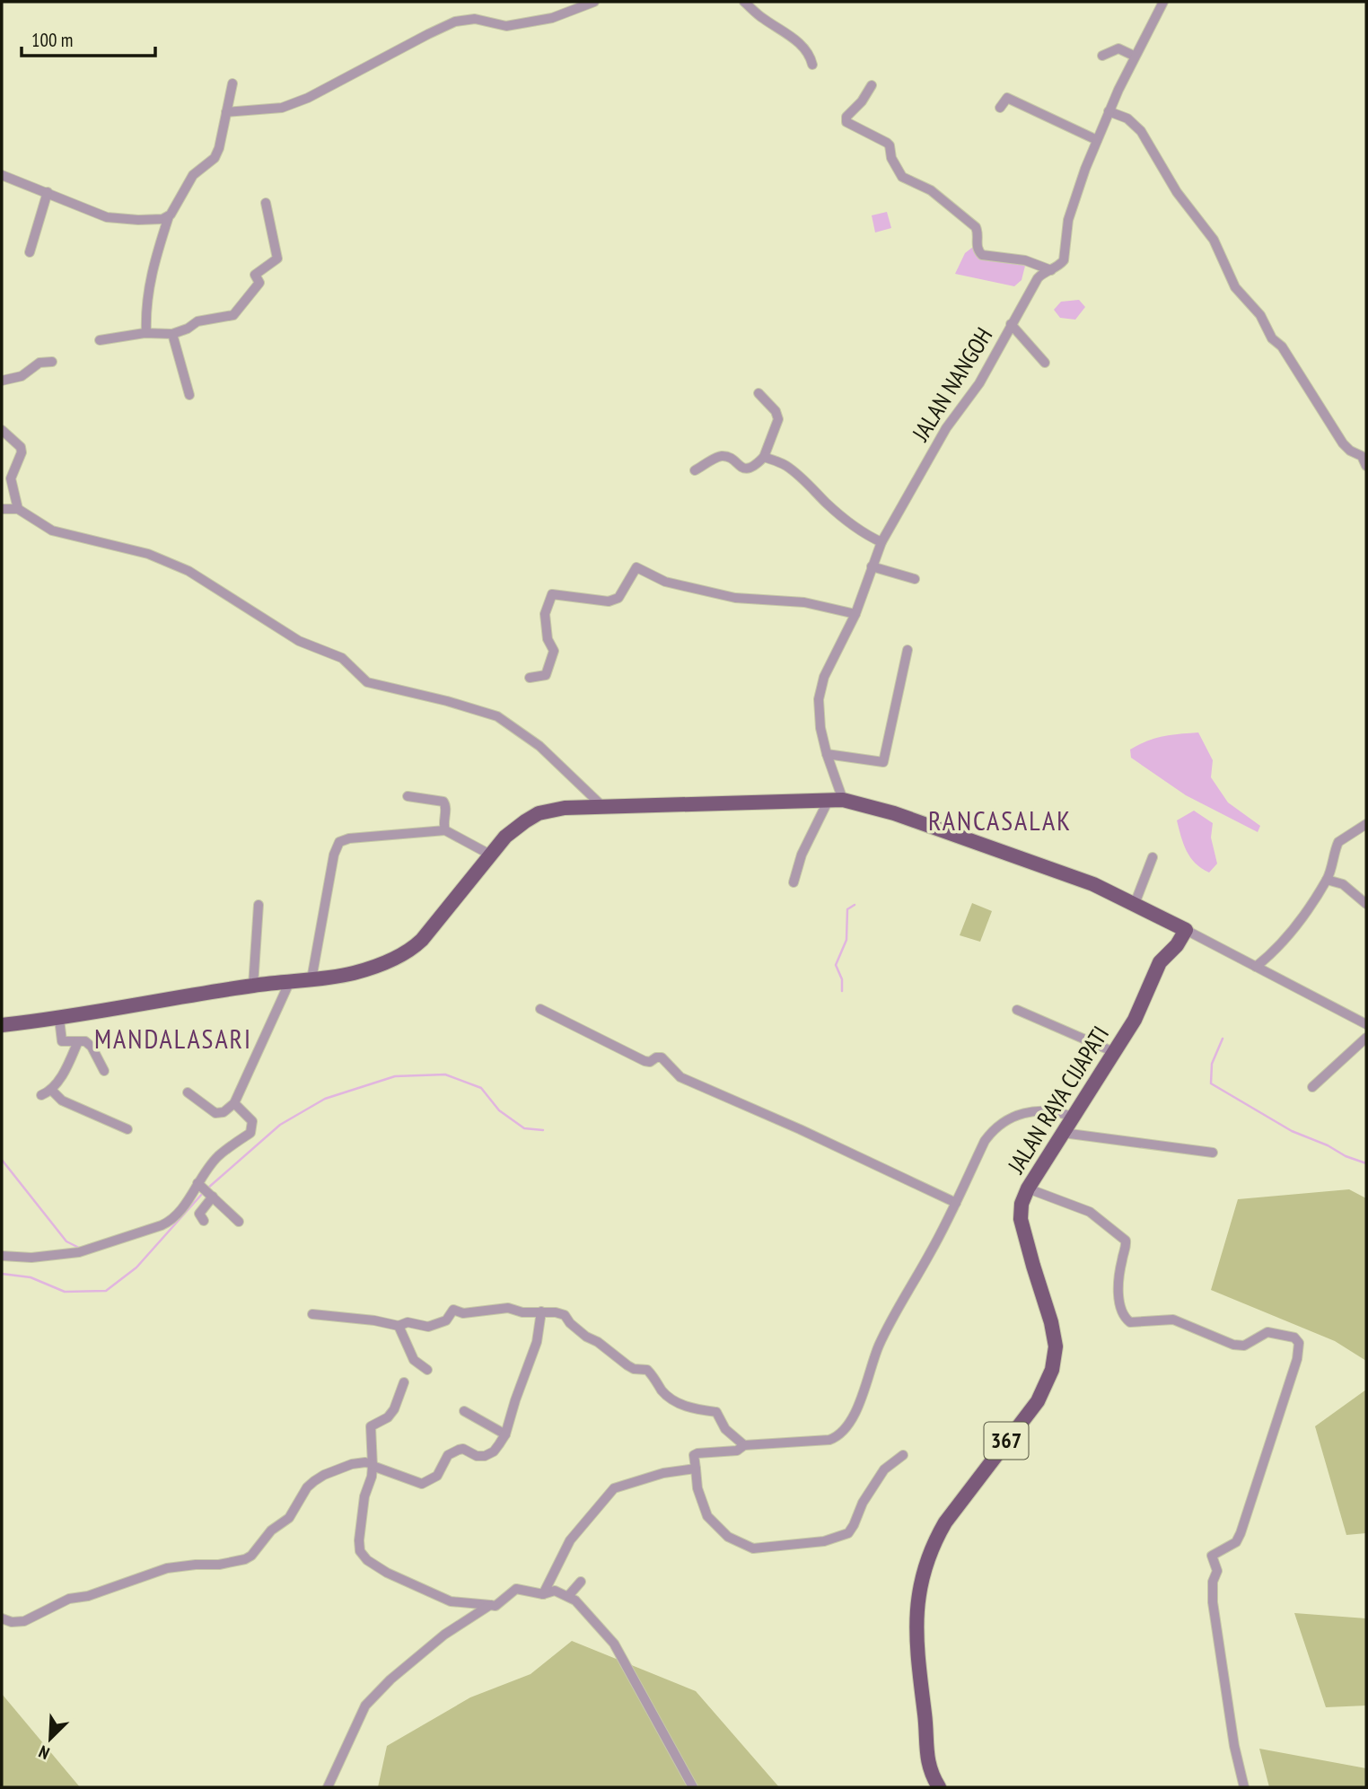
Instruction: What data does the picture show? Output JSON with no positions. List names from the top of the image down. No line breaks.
{"streets":{"main road":["JALAN RAYA CIJAPATI","367"],"street":["JALAN NANGOH"]},"districts":["RANCASALAK","MANDALASARI"],"scale_bar":"100 m","north":"bottom left"}
